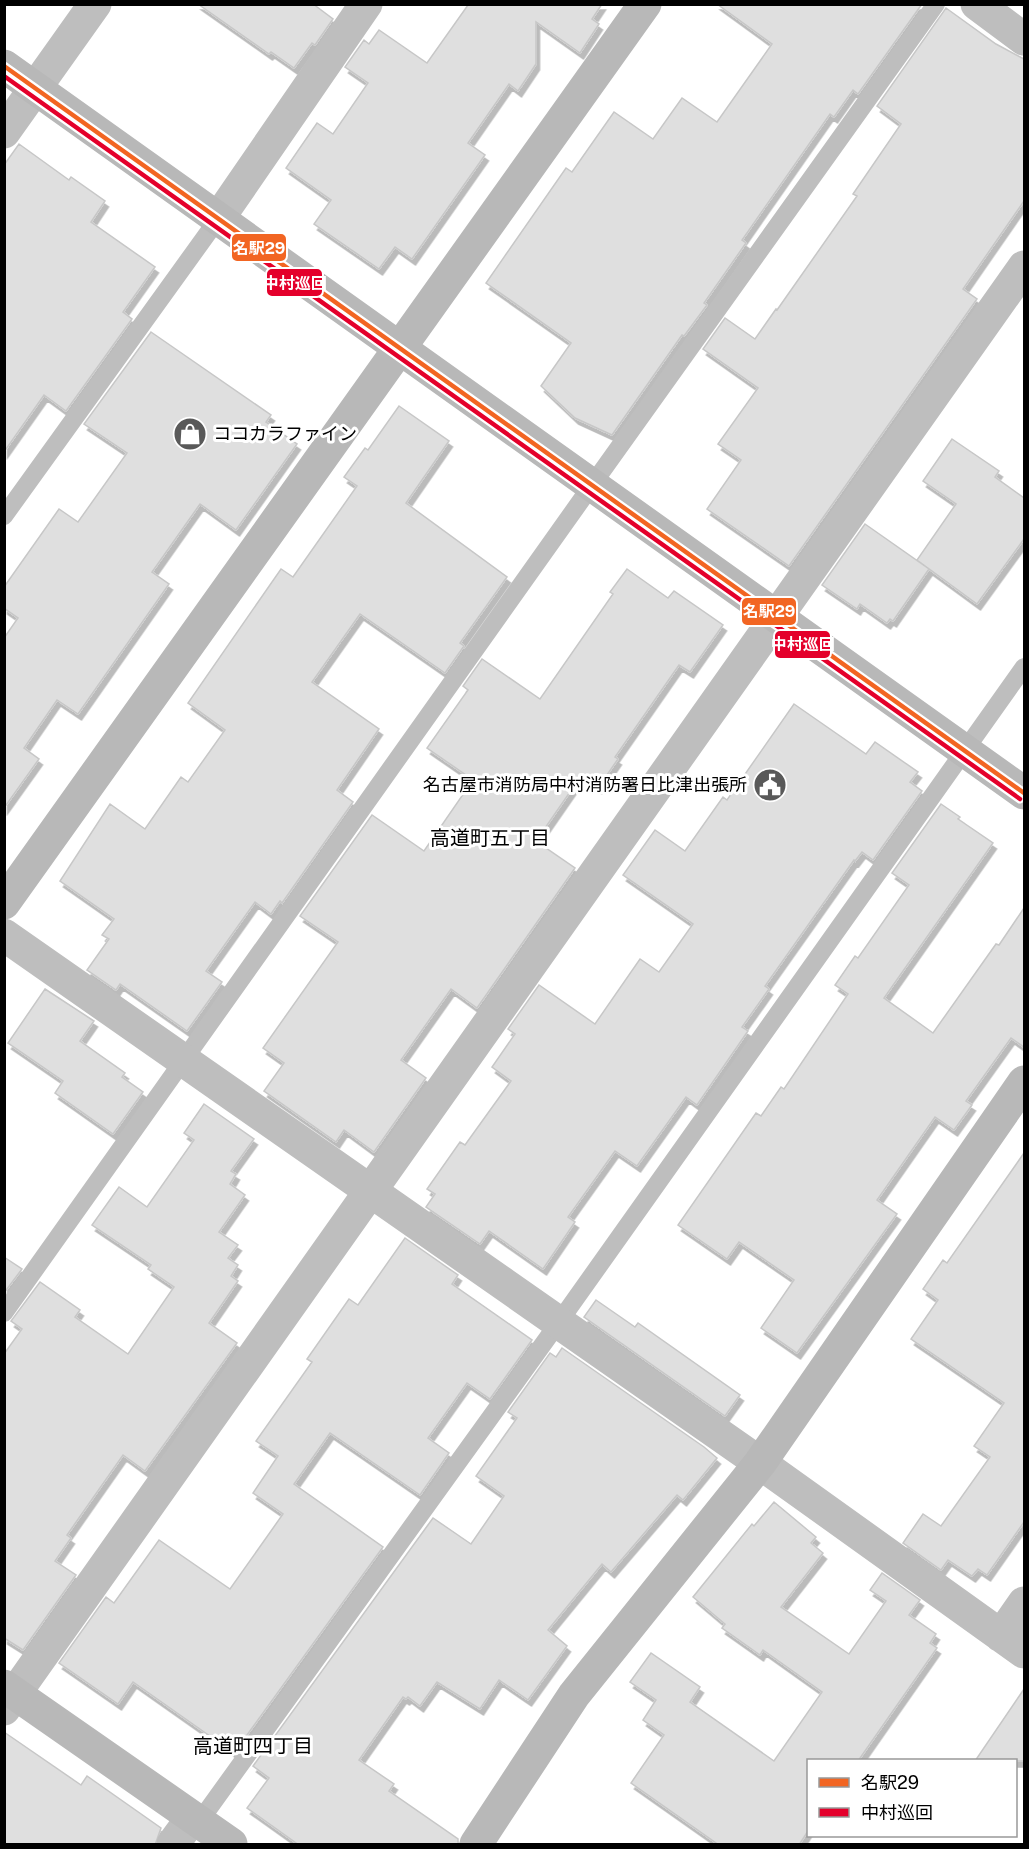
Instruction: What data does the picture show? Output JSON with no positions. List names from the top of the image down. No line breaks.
{"districts":["高道町五丁目","高道町四丁目"],"places":{"shop":["ココカラファイン"],"public building":["名古屋市消防局中村消防署日比津出張所"]},"lines":["transit line 名駅29","transit line 中村巡回"],"legend":["名駅29","中村巡回"]}
